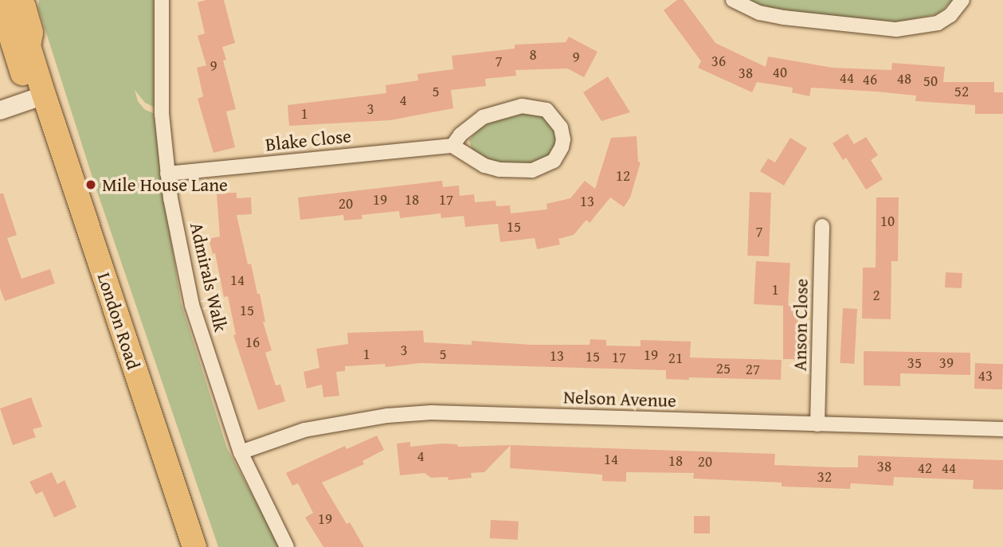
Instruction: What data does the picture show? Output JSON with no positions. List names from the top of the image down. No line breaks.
{"streets":{"main road":["London Road"],"street":["Blake Close","Admirals Walk","Anson Close","Nelson Avenue"]},"crossings":[["Blake Close","Admirals Walk"],["Admirals Walk","Nelson Avenue"],["Anson Close","Nelson Avenue"]],"places":["Mile House Lane"],"house_numbers":["8","9","7","36","9","40","38","44","48","46","50","5","52","4","3","1","12","19","18","17","13","20","10","15","7","14","1","2","15","16","3","1","5","19","13","15","17","21","35","39","25","27","43","4","14","18","20","38","42","44","32","19"]}
